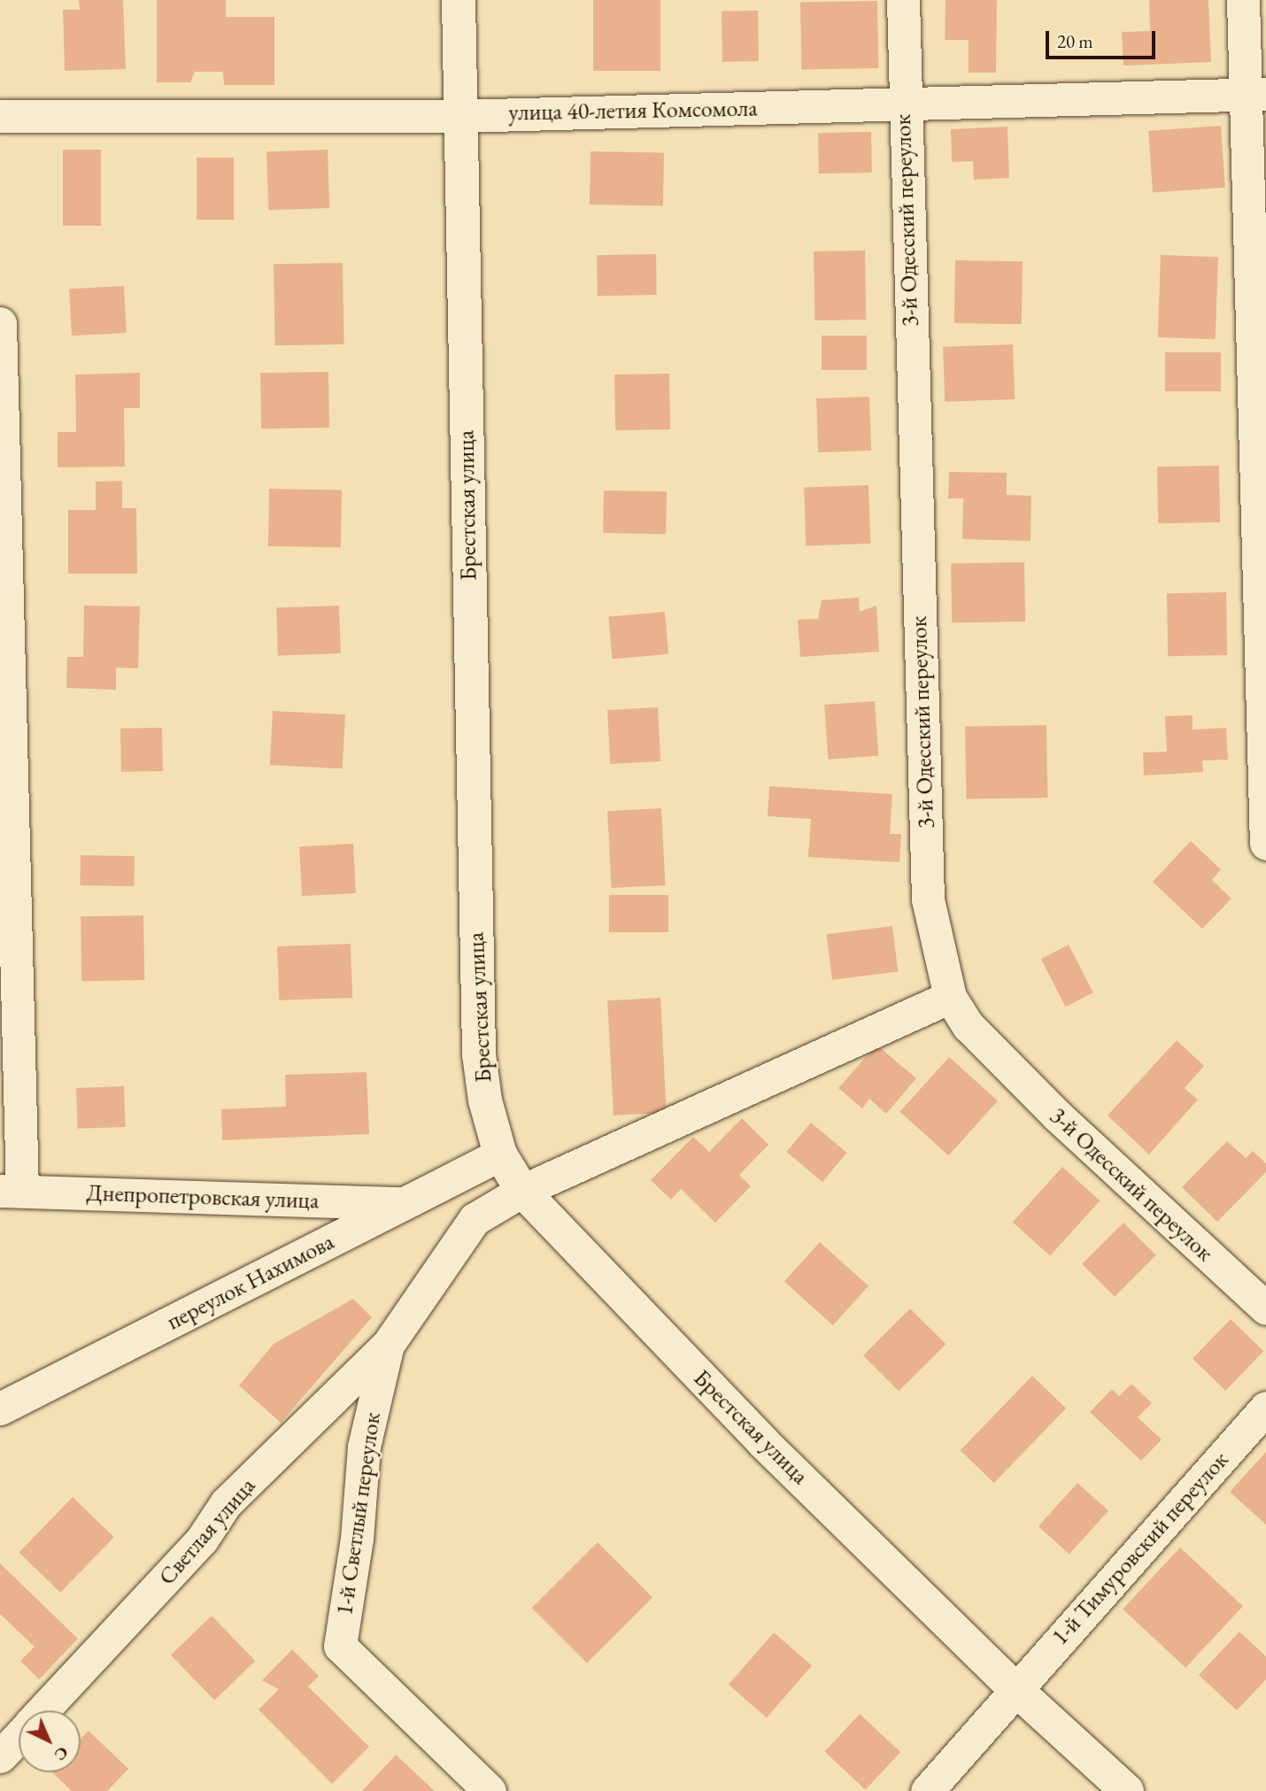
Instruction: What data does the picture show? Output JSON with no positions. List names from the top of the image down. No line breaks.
{"streets":{"street":["улица 40-летия Комсомола","3-й Одесский переулок","Брестская улица","Днепропетровская улица","переулок Нахимова","1-й Светлый переулок","Светлая улица","1-й Тимуровский переулок"]},"crossings":[["улица 40-летия Комсомола","3-й Одесский переулок"],["улица 40-летия Комсомола","Брестская улица"],["3-й Одесский переулок","1-й Светлый переулок"],["Брестская улица","переулок Нахимова"],["Брестская улица","1-й Светлый переулок"],["Брестская улица","1-й Тимуровский переулок"],["Днепропетровская улица","переулок Нахимова"],["1-й Светлый переулок","Светлая улица"]],"scale_bar":"20 m","north":"bottom right"}
